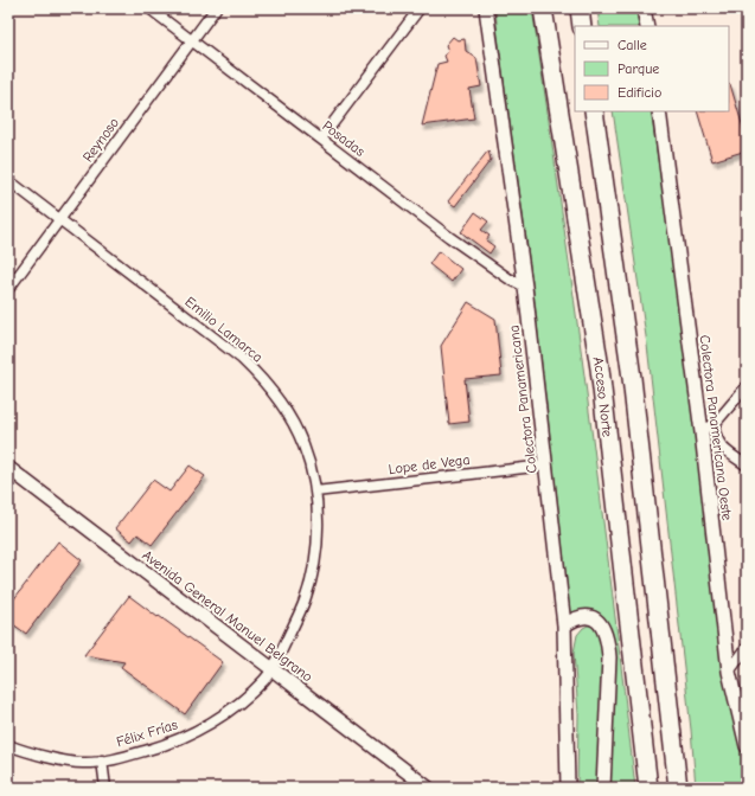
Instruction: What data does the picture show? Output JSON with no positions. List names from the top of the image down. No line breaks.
{"streets":{"highway":["Acceso Norte"],"street":["Posadas","Reynoso","Emilio Lamarca","Colectora Panamericana","Colectora Panamericana Oeste","Lope de Vega","Avenida General Manuel Belgrano","Félix Frías"]},"crossings":[["Posadas","Reynoso"],["Posadas","Colectora Panamericana"],["Reynoso","Emilio Lamarca"],["Emilio Lamarca","Lope de Vega"],["Emilio Lamarca","Avenida General Manuel Belgrano"],["Emilio Lamarca","Félix Frías"],["Colectora Panamericana","Lope de Vega"],["Avenida General Manuel Belgrano","Félix Frías"]],"legend":["Calle","Parque","Edificio"]}
